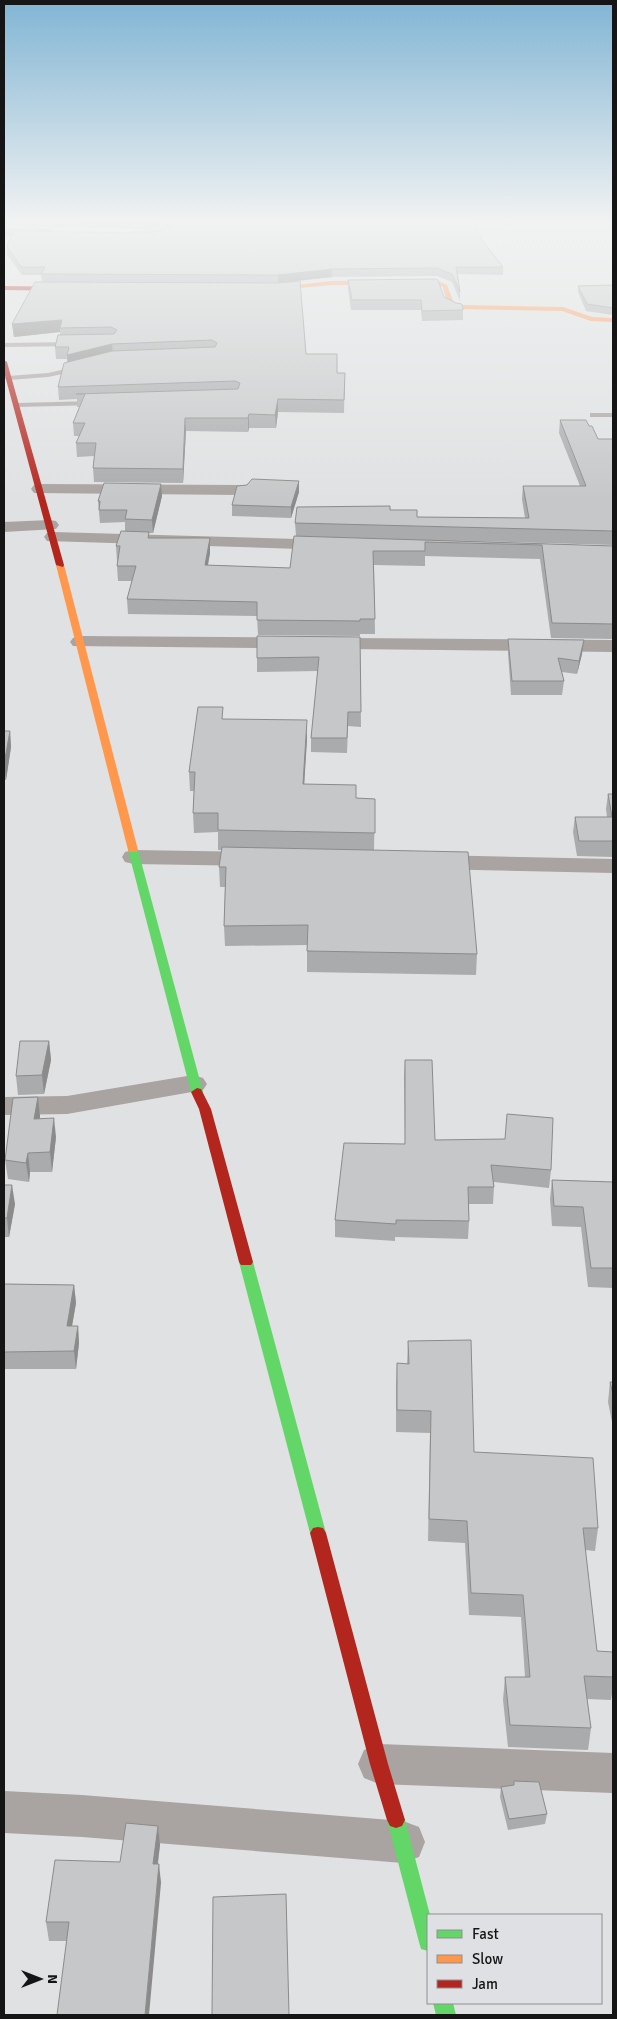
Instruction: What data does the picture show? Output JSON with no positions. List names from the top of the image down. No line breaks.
{"legend":["Fast","Slow","Jam"],"north":"right"}
